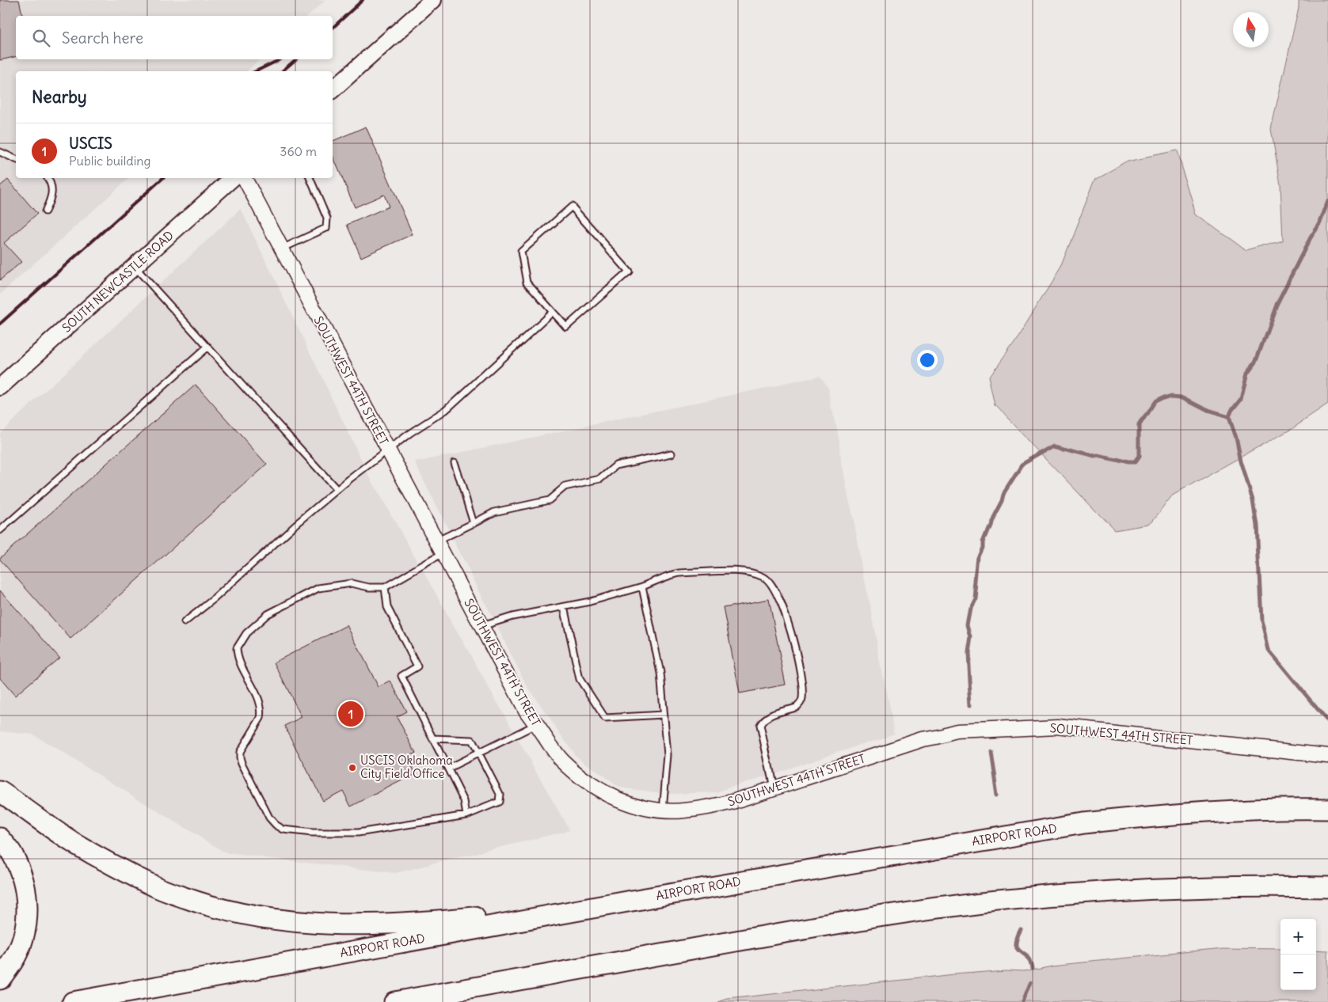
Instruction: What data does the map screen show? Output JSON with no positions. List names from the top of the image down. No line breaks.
{"streets":{"highway":["AIRPORT ROAD"],"main road":["SOUTH NEWCASTLE ROAD"],"street":["SOUTHWEST 44TH STREET"]},"places":["USCIS Oklahoma City Field Office"],"north":"top","page":{"search":"Search here","heading":"Nearby","list":[{"mark":"1","name":"USCIS","note":"Public building","value":"360 m"}],"pins":"1","map_buttons":["+","−"]}}
